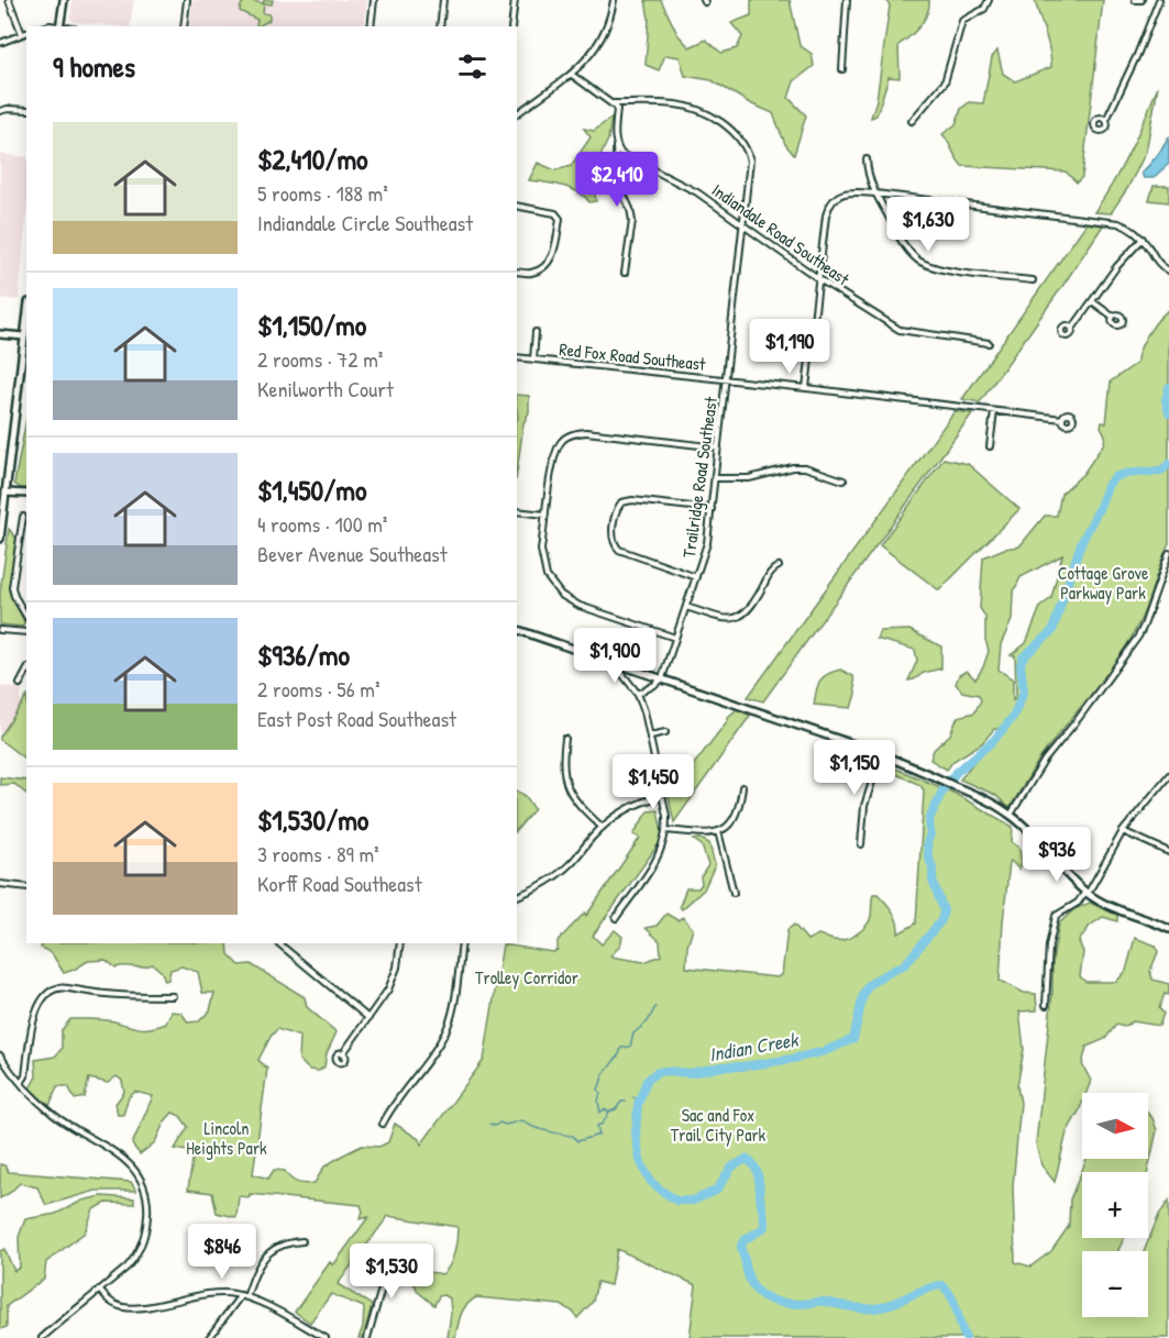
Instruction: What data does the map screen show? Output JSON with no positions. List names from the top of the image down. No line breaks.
{"streets":{"street":["Indiandale Road Southeast","Red Fox Road Southeast","Trailridge Road Southeast"]},"crossings":[["Indiandale Road Southeast","Trailridge Road Southeast"],["Red Fox Road Southeast","Trailridge Road Southeast"]],"water":["Indian Creek"],"parks":["Cottage Grove Parkway Park","Trolley Corridor","Sac and Fox Trail City Park","Lincoln Heights Park"],"north":"right","page":{"heading":"9 homes","list":[{"name":"$2,410/mo","note":"5 rooms · 188 m² · Indiandale Circle Southeast"},{"name":"$1,150/mo","note":"2 rooms · 72 m² · Kenilworth Court"},{"name":"$1,450/mo","note":"4 rooms · 100 m² · Bever Avenue Southeast"},{"name":"$936/mo","note":"2 rooms · 56 m² · East Post Road Southeast"},{"name":"$1,530/mo","note":"3 rooms · 89 m² · Korff Road Southeast"}],"price":["$2,410","$1,630","$1,190","$1,900","$1,150","$1,450","$936","$846","$1,530"],"map_buttons":["+","−"]}}
